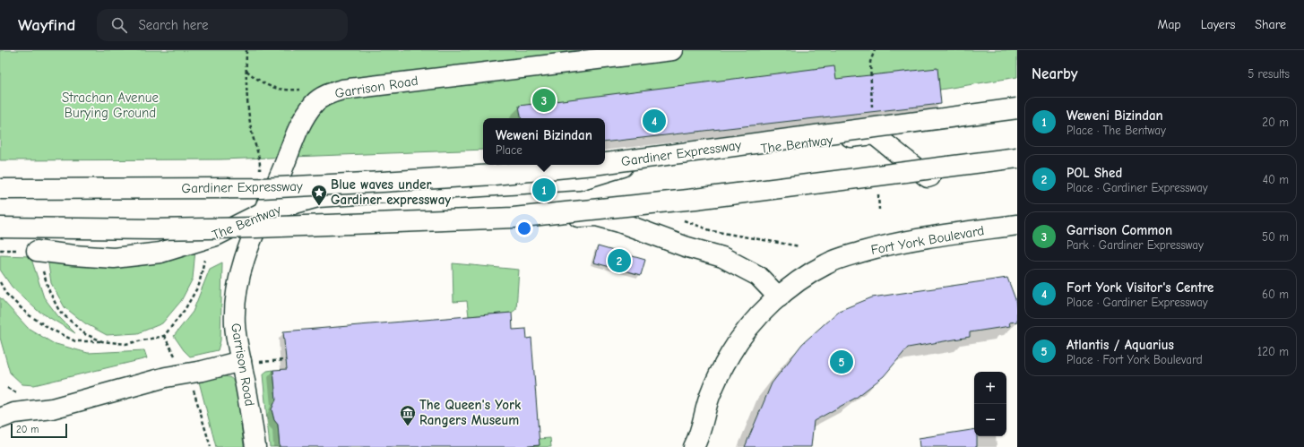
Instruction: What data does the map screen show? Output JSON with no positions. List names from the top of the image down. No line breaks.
{"streets":{"main road":["Garrison Road","The Bentway","Gardiner Expressway","Fort York Boulevard"]},"crossings":[["Garrison Road","The Bentway"]],"parks":["Strachan Avenue Burying Ground"],"places":{"place":["Blue waves under Gardiner expressway"],"museum":["The Queen's York Rangers Museum"]},"scale_bar":"20 m","page":{"header":"Wayfind","search":"Search here","nav":["Map","Layers","Share"],"heading":["Nearby","5 results"],"pins":["3","4","1","2","5"],"list":[{"mark":"1","name":"Weweni Bizindan","note":"Place · The Bentway","value":"20 m"},{"mark":"2","name":"POL Shed","note":"Place · Gardiner Expressway","value":"40 m"},{"mark":"3","name":"Garrison Common","note":"Park · Gardiner Expressway","value":"50 m"},{"mark":"4","name":"Fort York Visitor's Centre","note":"Place · Gardiner Expressway","value":"60 m"},{"mark":"5","name":"Atlantis / Aquarius","note":"Place · Fort York Boulevard","value":"120 m"}],"popup":["Weweni Bizindan","Place"],"map_buttons":["+","−"],"scale":"20 m"}}
